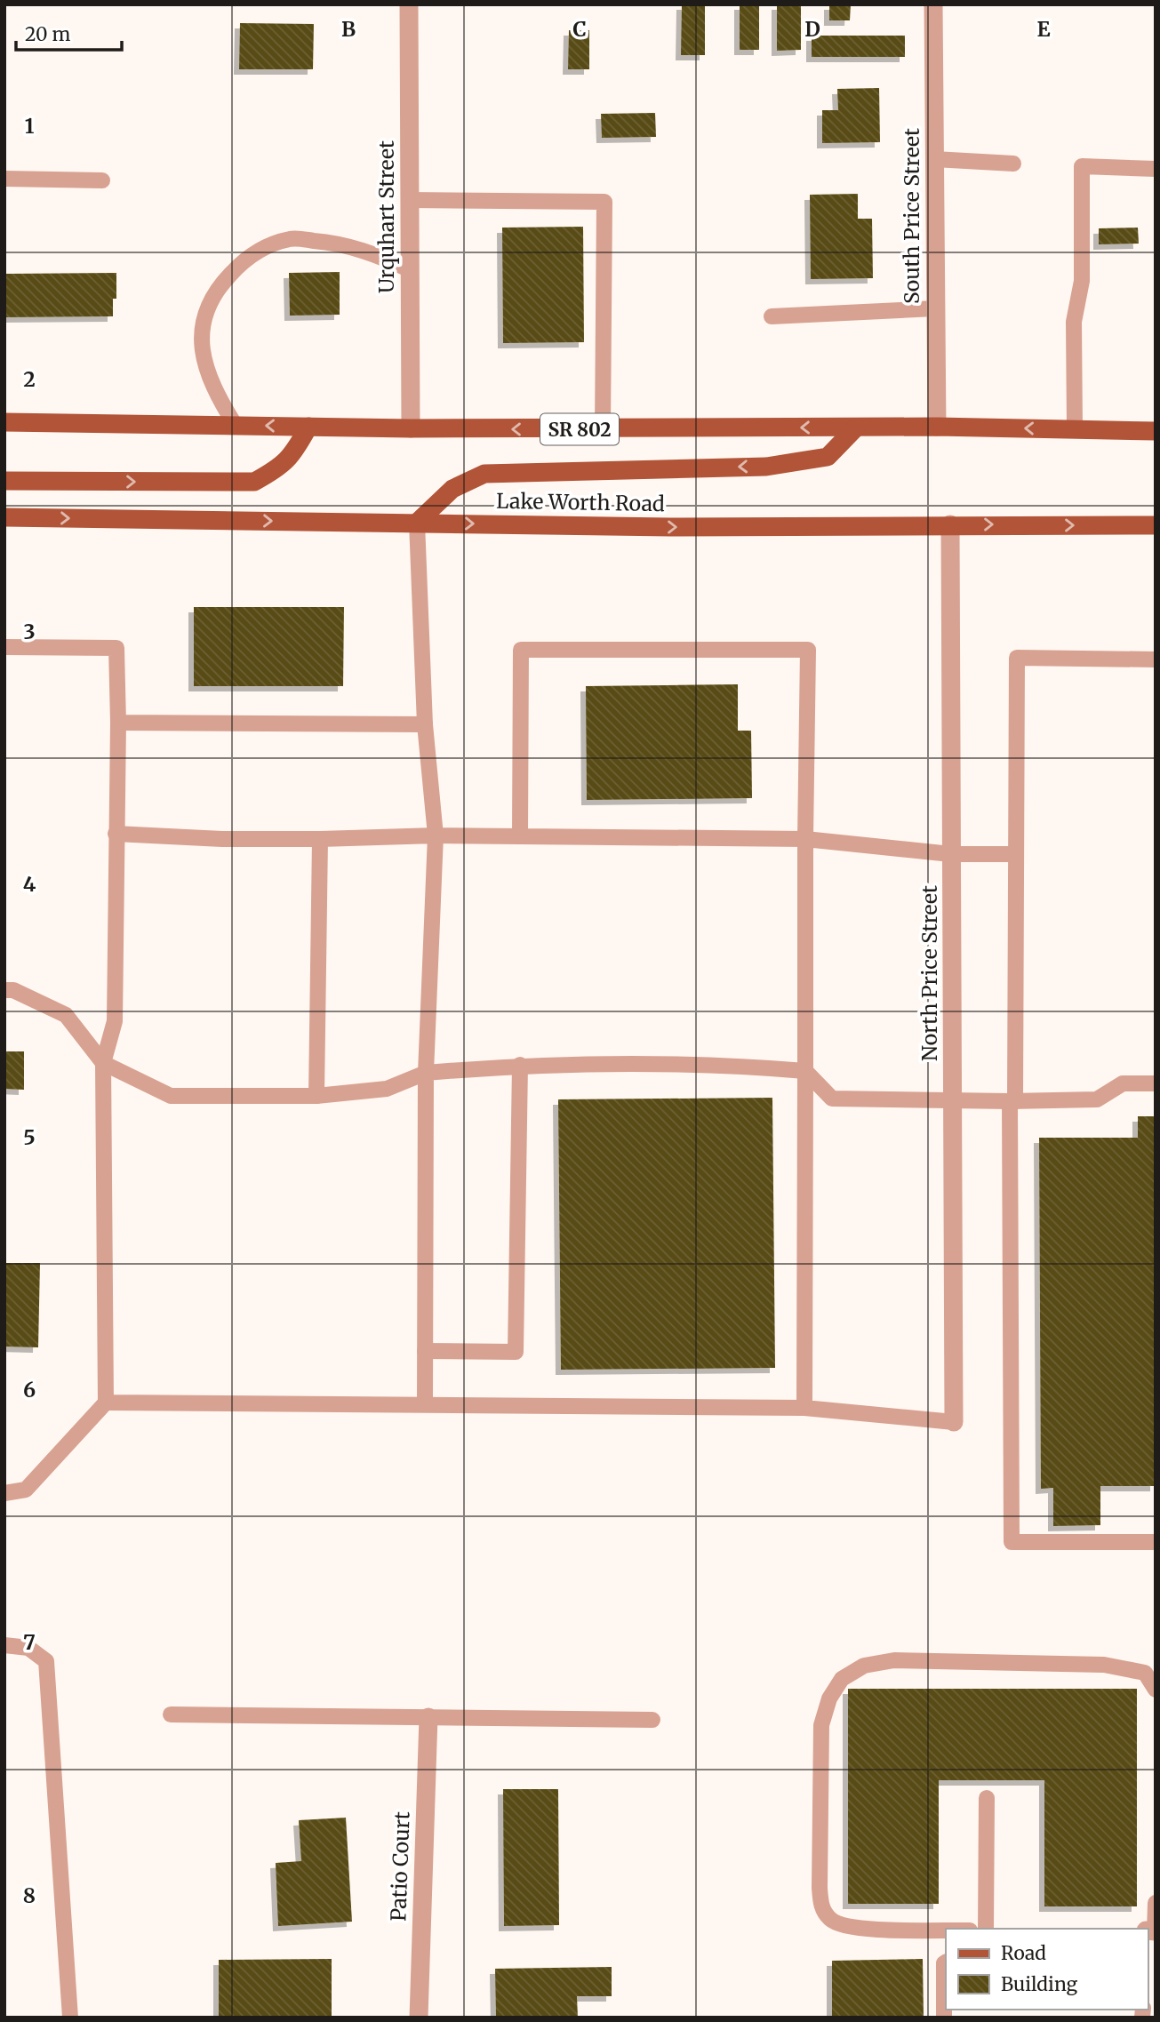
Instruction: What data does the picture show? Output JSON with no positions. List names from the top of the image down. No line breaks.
{"streets":{"main road":["SR 802","Lake Worth Road"],"street":["South Price Street","Urquhart Street","North Price Street","Patio Court"]},"crossings":[["South Price Street","SR 802"],["Urquhart Street","SR 802"],["Lake Worth Road","North Price Street"]],"legend":["Road","Building"],"scale_bar":"20 m","grid":{"columns":["B","C","D","E"],"rows":["1","2","3","4","5","6","7","8"]}}
